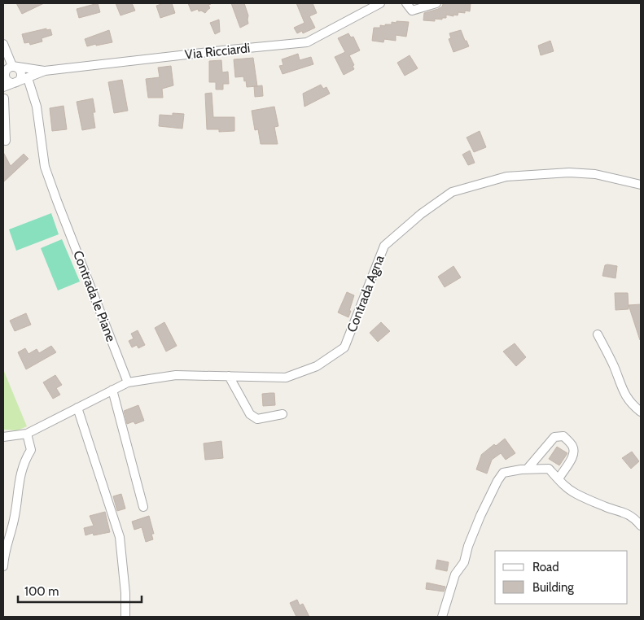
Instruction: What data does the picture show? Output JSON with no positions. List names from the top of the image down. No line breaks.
{"streets":{"street":["Via Ricciardi","Contrada Agna","Contrada le Piane"]},"crossings":[["Contrada Agna","Contrada le Piane"]],"legend":["Road","Building"],"scale_bar":"100 m"}
